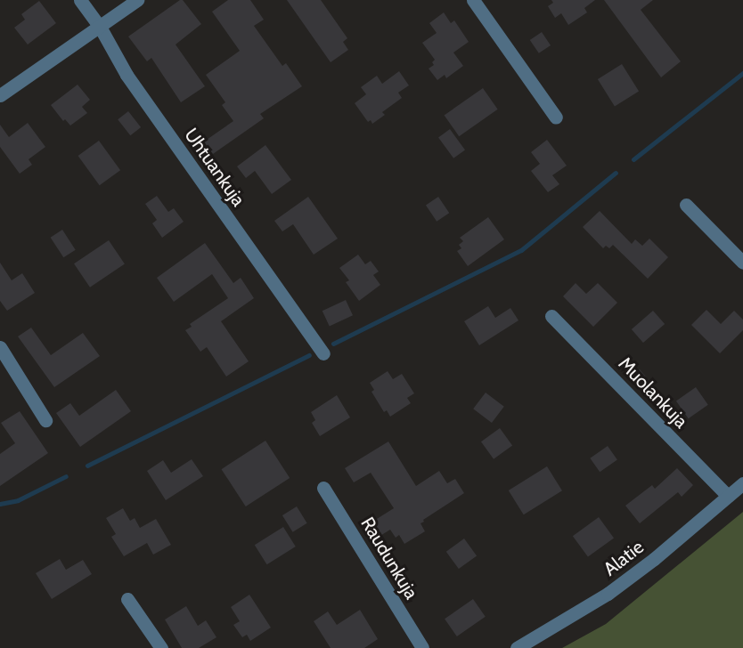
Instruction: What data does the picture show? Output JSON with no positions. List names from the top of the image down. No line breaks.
{"streets":{"street":["Uhtuankuja","Muolankuja","Raudunkuja","Alatie"]},"crossings":[["Muolankuja","Alatie"]]}
